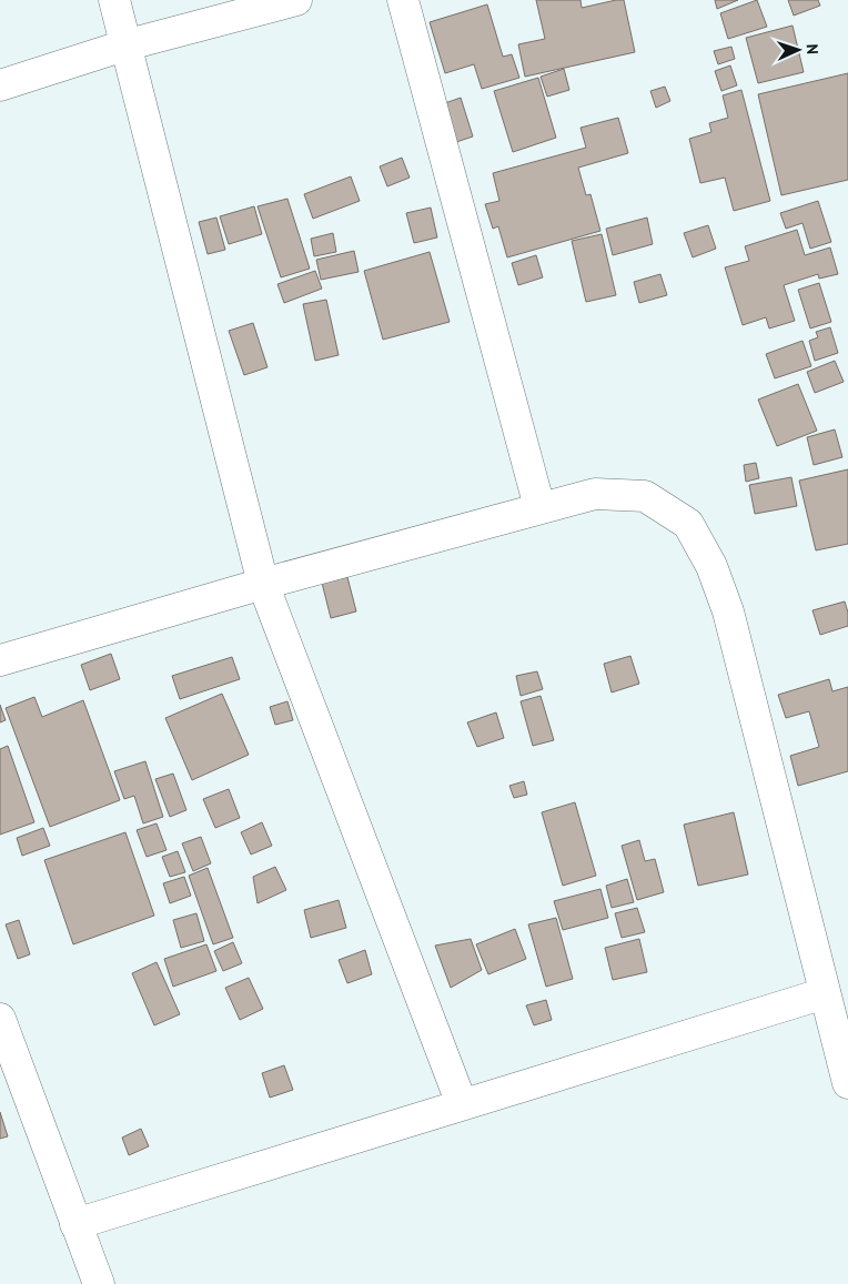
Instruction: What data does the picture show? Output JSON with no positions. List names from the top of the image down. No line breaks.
{"north":"right"}
